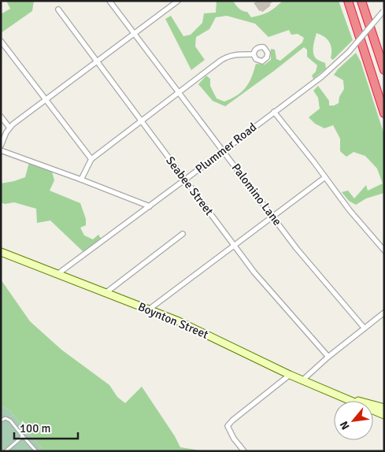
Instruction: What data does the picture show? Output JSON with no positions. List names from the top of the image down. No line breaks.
{"streets":{"street":["Plummer Road","Seabee Street","Palomino Lane","Boynton Street"]},"crossings":[["Plummer Road","Seabee Street"],["Plummer Road","Palomino Lane"],["Plummer Road","Boynton Street"]],"scale_bar":"100 m","north":"bottom left"}
